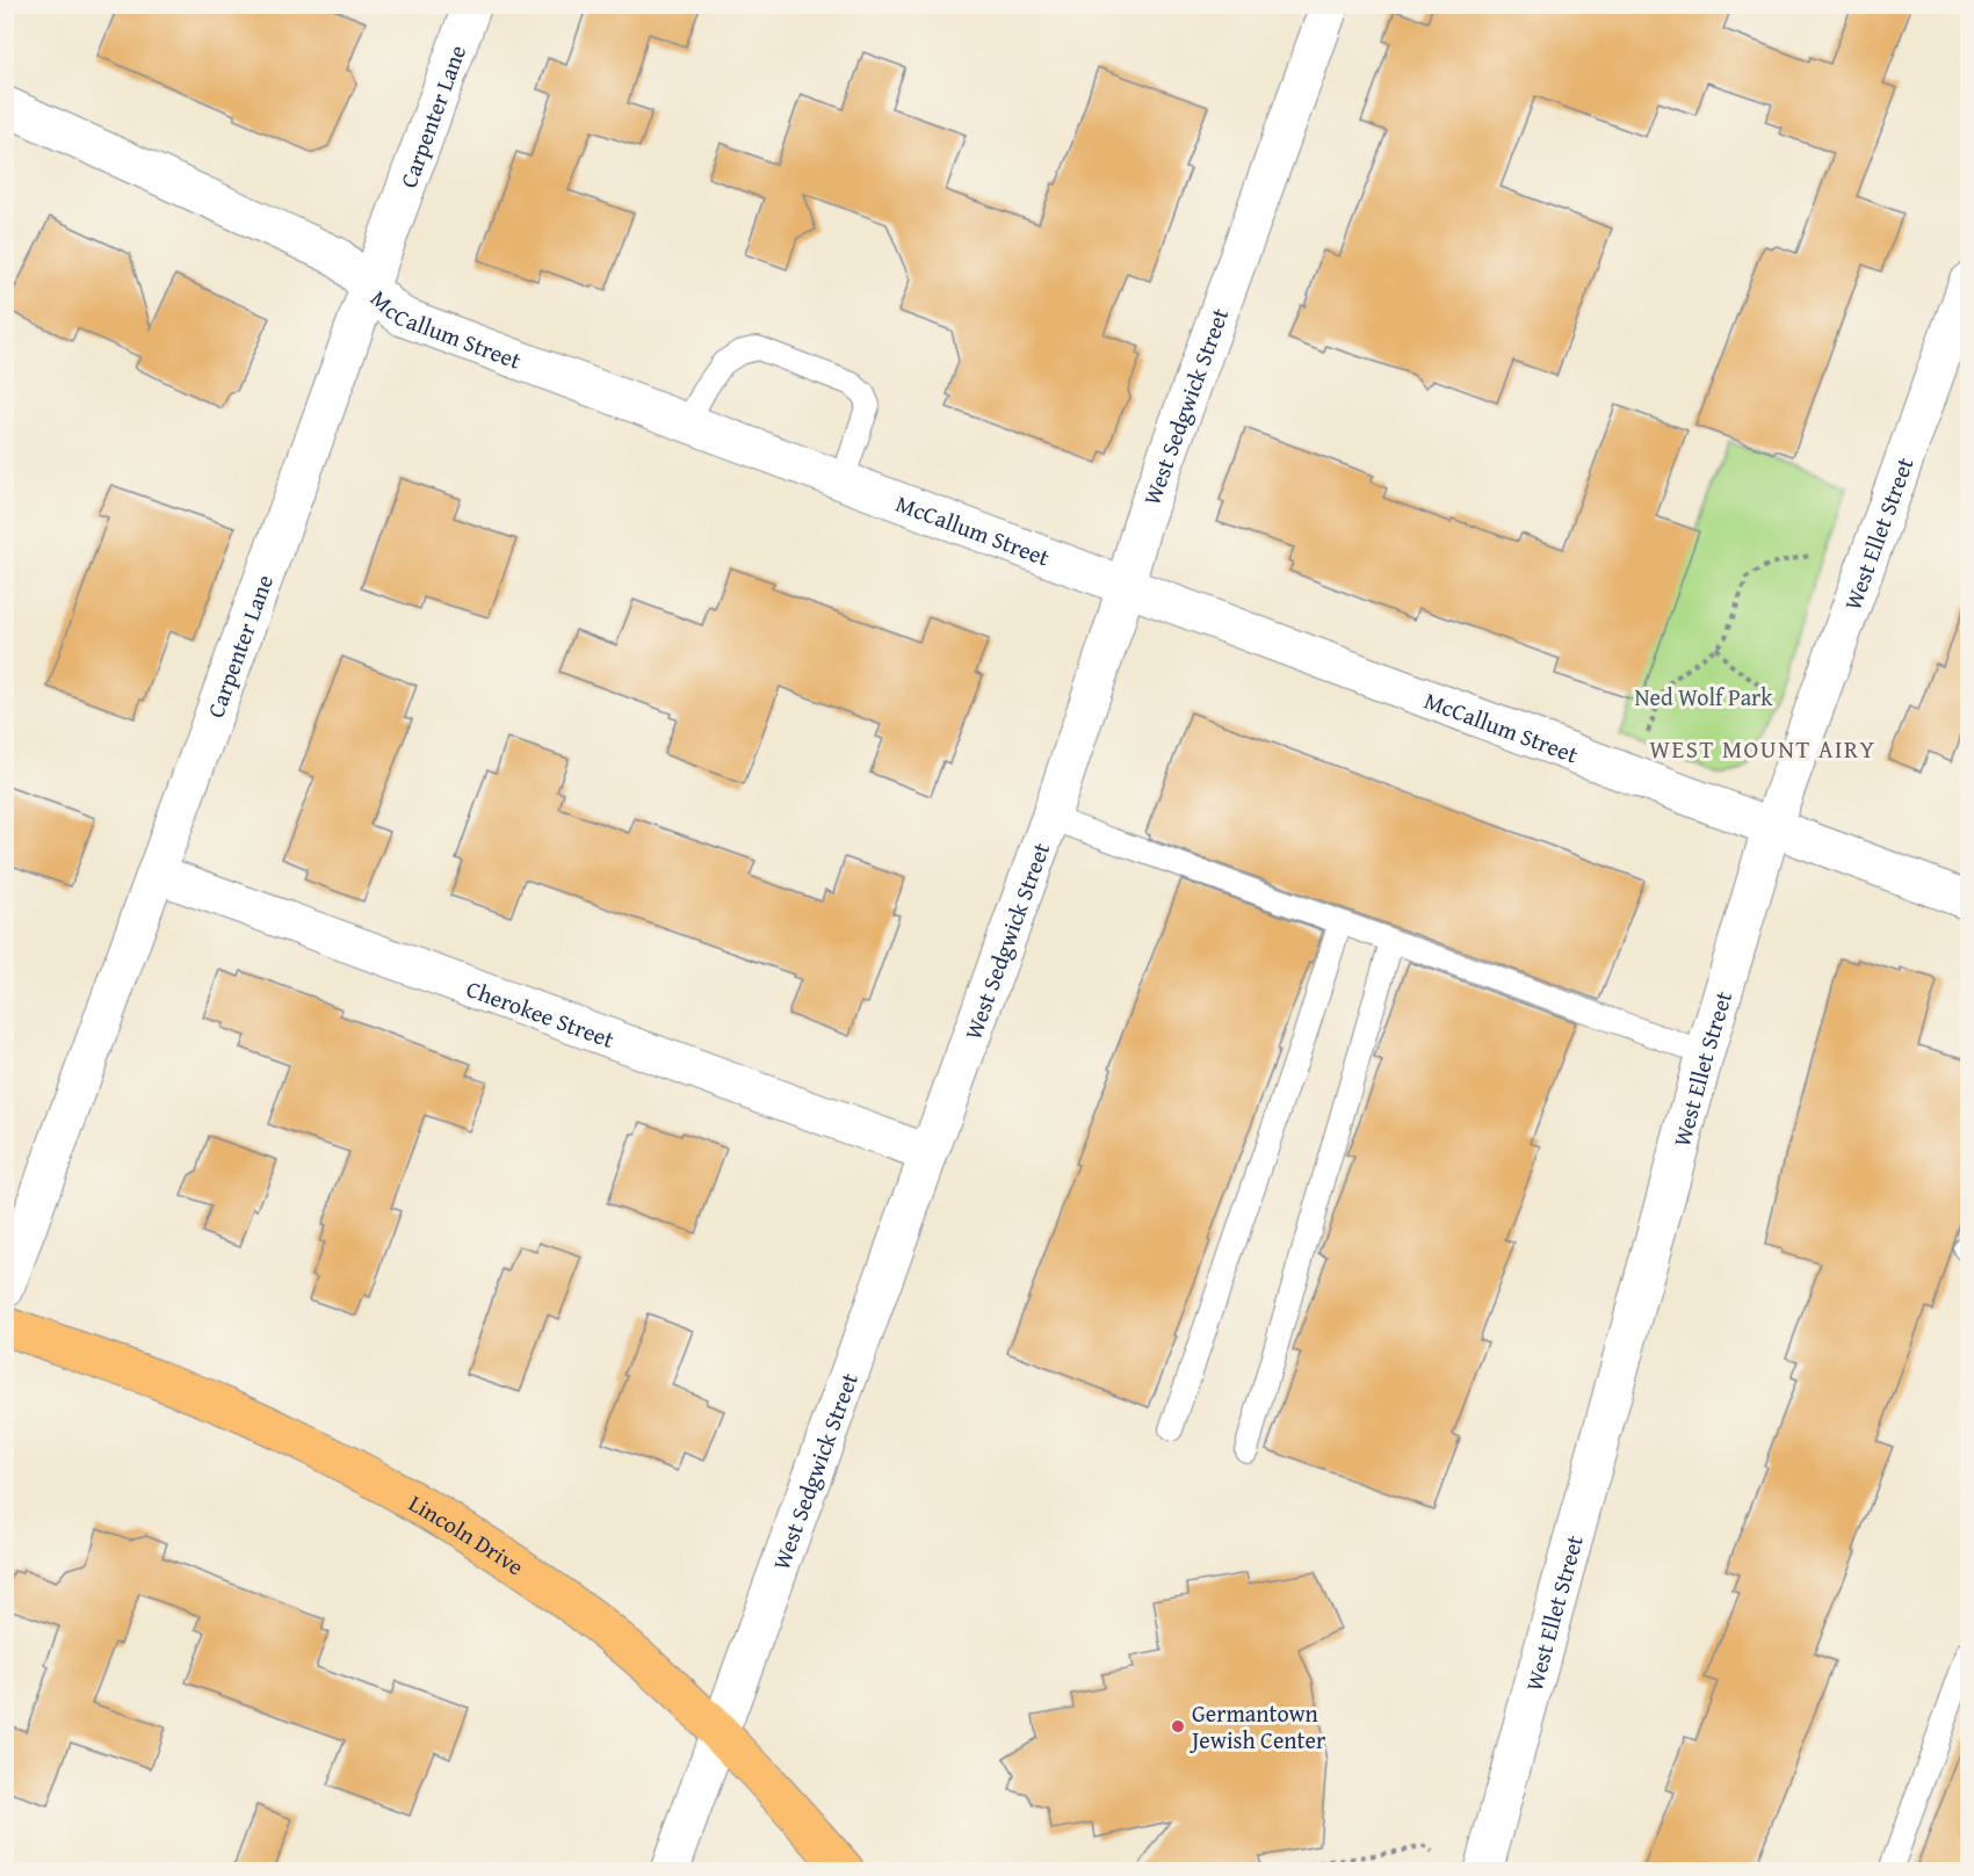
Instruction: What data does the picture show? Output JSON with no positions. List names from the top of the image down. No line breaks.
{"streets":{"main road":["Lincoln Drive"],"street":["Carpenter Lane","McCallum Street","West Sedgwick Street","West Ellet Street","Cherokee Street"]},"crossings":[["Carpenter Lane","McCallum Street"],["Carpenter Lane","Cherokee Street"],["McCallum Street","West Sedgwick Street"],["McCallum Street","West Ellet Street"],["West Sedgwick Street","Cherokee Street"],["West Sedgwick Street","Lincoln Drive"]],"districts":["WEST MOUNT AIRY"],"parks":["Ned Wolf Park"],"places":["Germantown Jewish Center"]}
